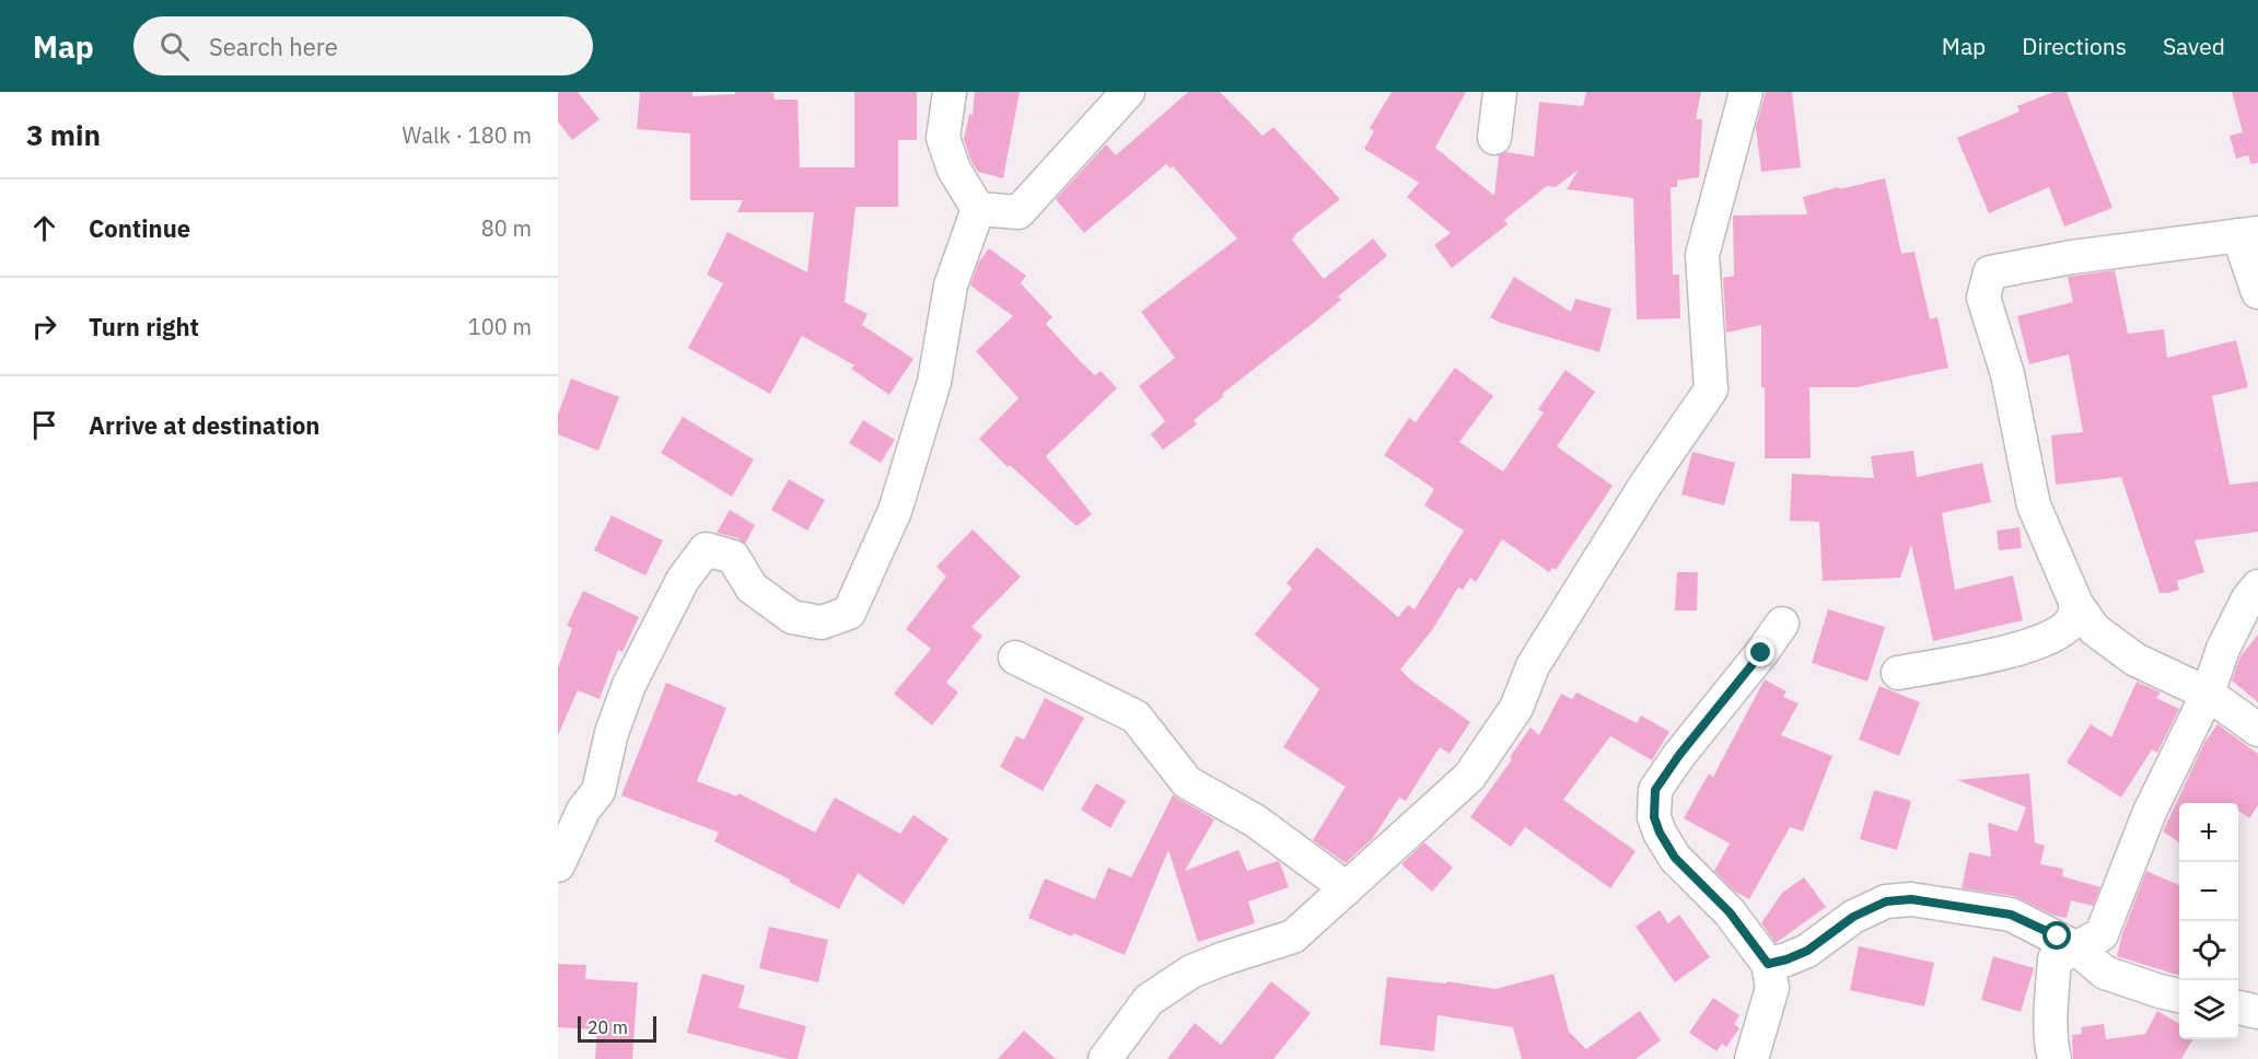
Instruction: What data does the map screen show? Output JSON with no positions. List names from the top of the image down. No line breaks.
{"scale_bar":"20 m","page":{"header":"Map","search":"Search here","nav":["Map","Directions","Saved"],"heading":["3 min","Walk · 180 m"],"list":[["Continue","80 m"],["Turn right","100 m"],"Arrive at destination"],"map_buttons":["+","−"],"scale":"20 m"}}
